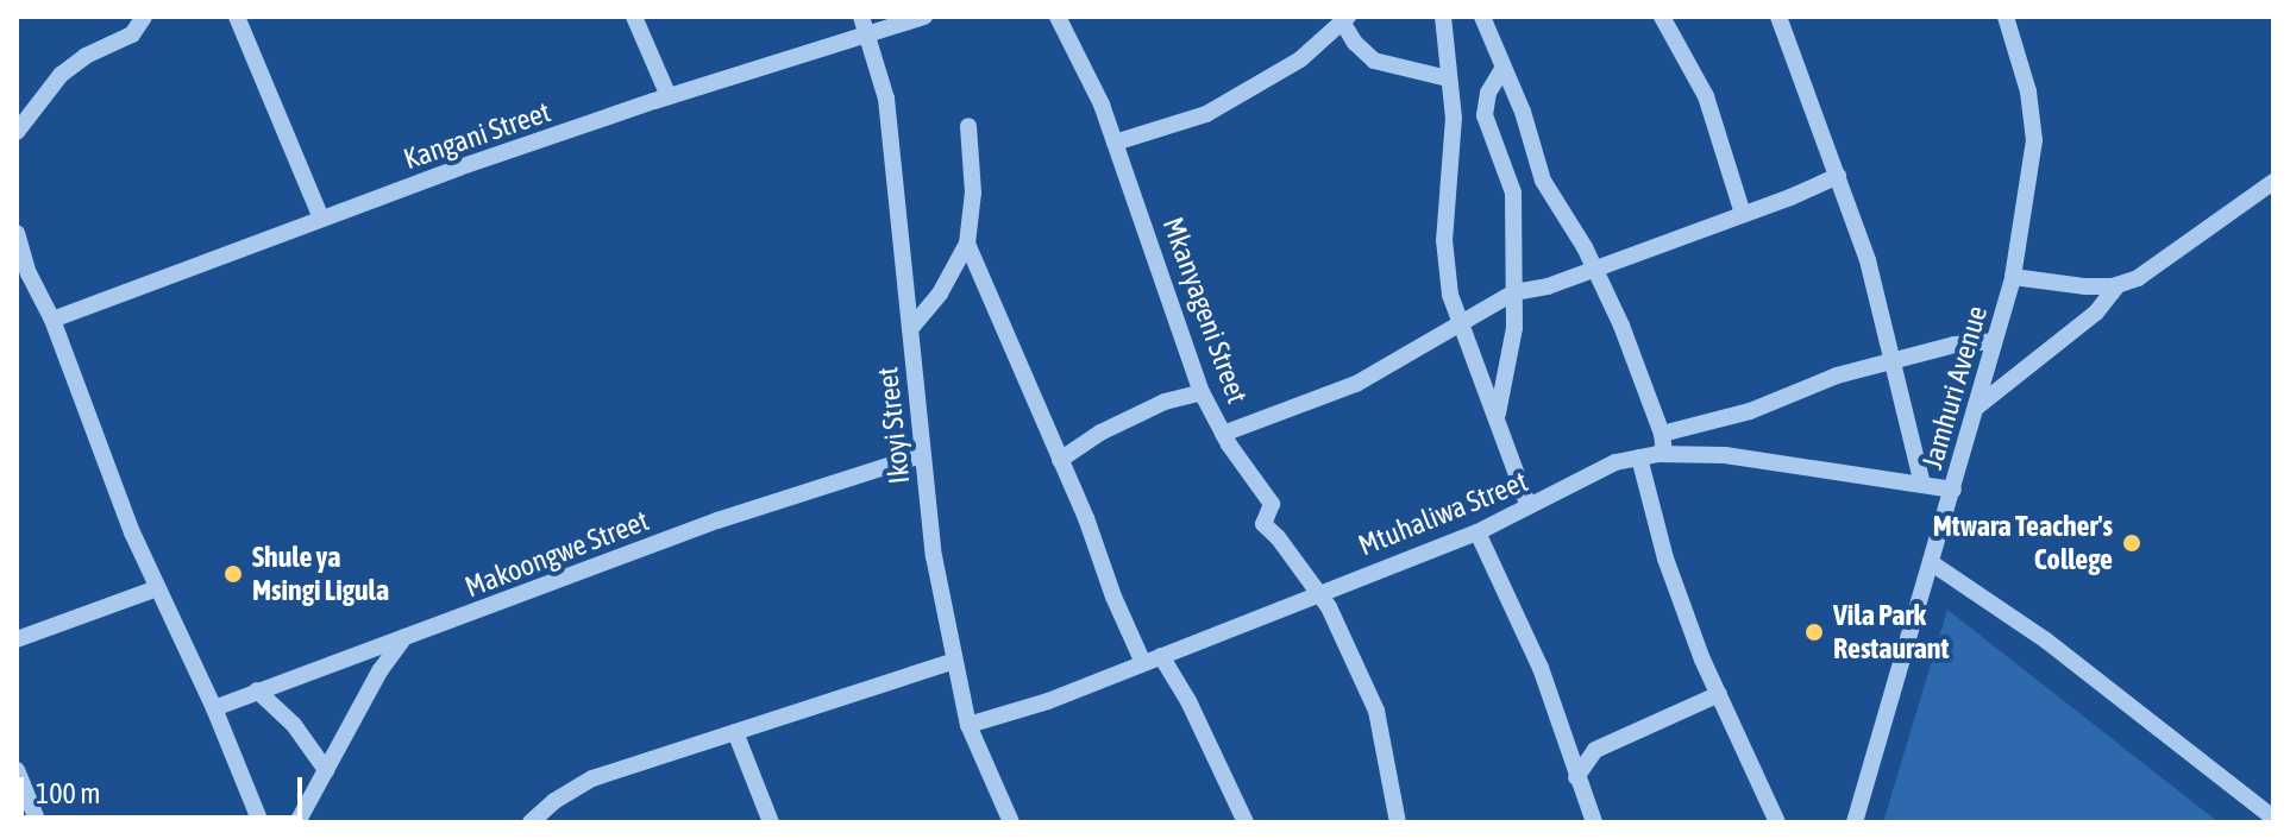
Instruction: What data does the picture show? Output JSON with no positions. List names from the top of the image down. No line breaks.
{"streets":{"street":["Kangani Street","Mkanyageni Street","Jamhuri Avenue","Ikoyi Street","Mtuhaliwa Street","Makoongwe Street"]},"crossings":[["Kangani Street","Ikoyi Street"],["Jamhuri Avenue","Mtuhaliwa Street"],["Ikoyi Street","Mtuhaliwa Street"],["Ikoyi Street","Makoongwe Street"]],"places":["Mtwara Teacher's College","Shule ya Msingi Ligula","Vila Park Restaurant"],"scale_bar":"100 m"}
